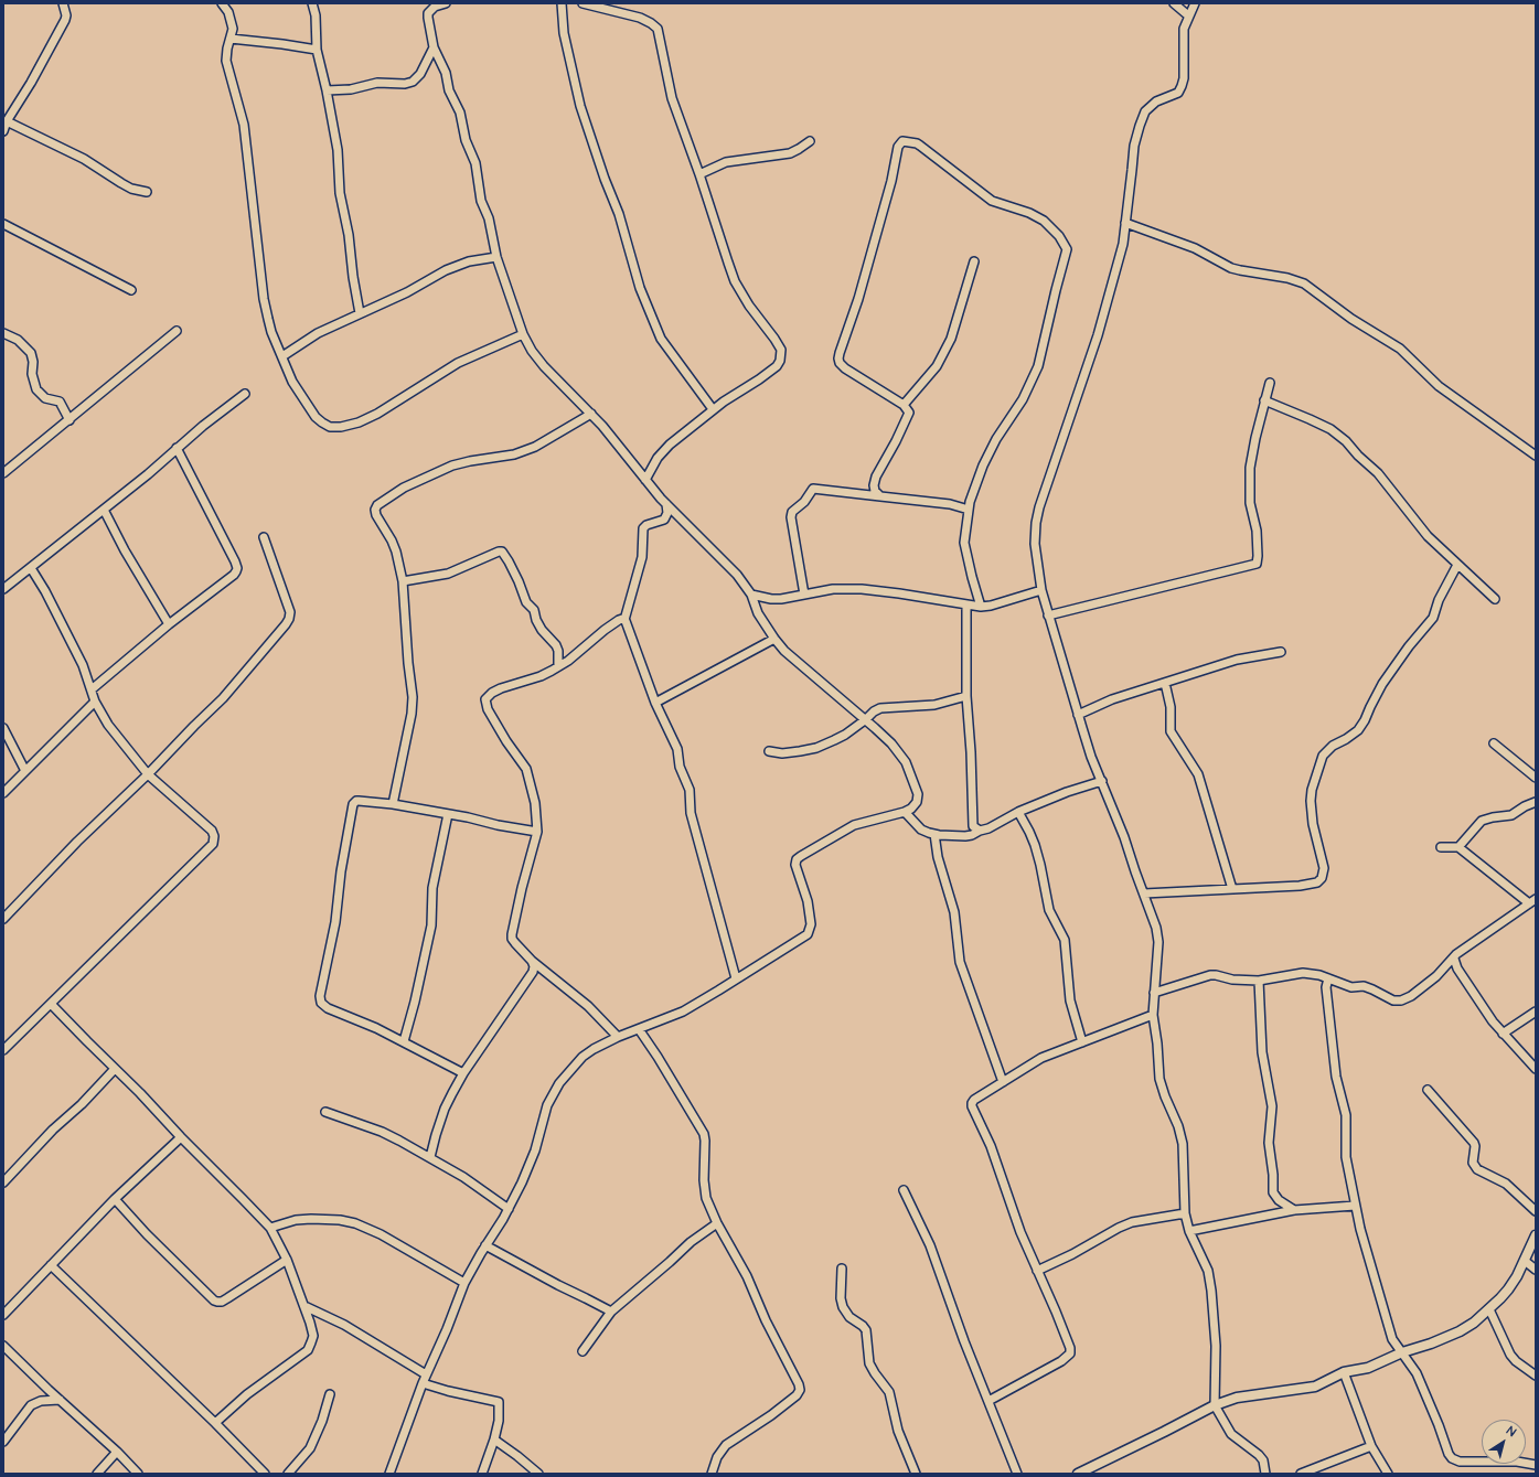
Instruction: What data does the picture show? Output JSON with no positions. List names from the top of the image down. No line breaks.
{"north":"top right"}
